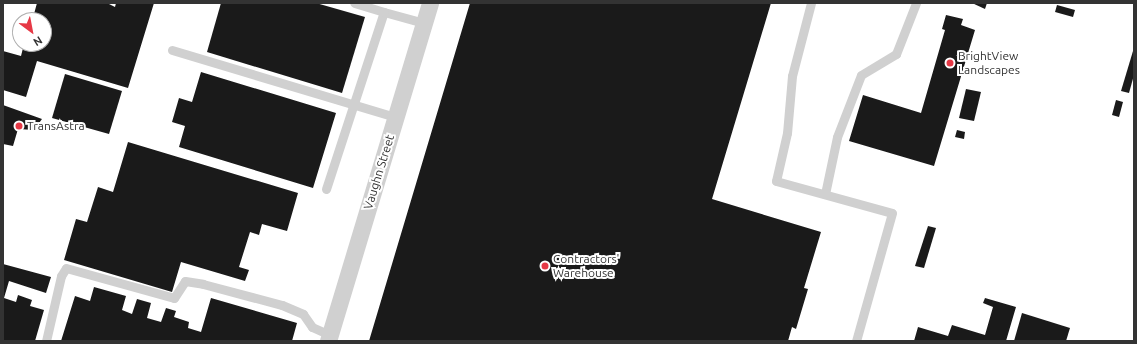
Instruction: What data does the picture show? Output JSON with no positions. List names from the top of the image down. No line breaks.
{"streets":{"street":["Vaughn Street"]},"places":["BrightView Landscapes","TransAstra","Contractors' Warehouse"],"north":"bottom right"}
